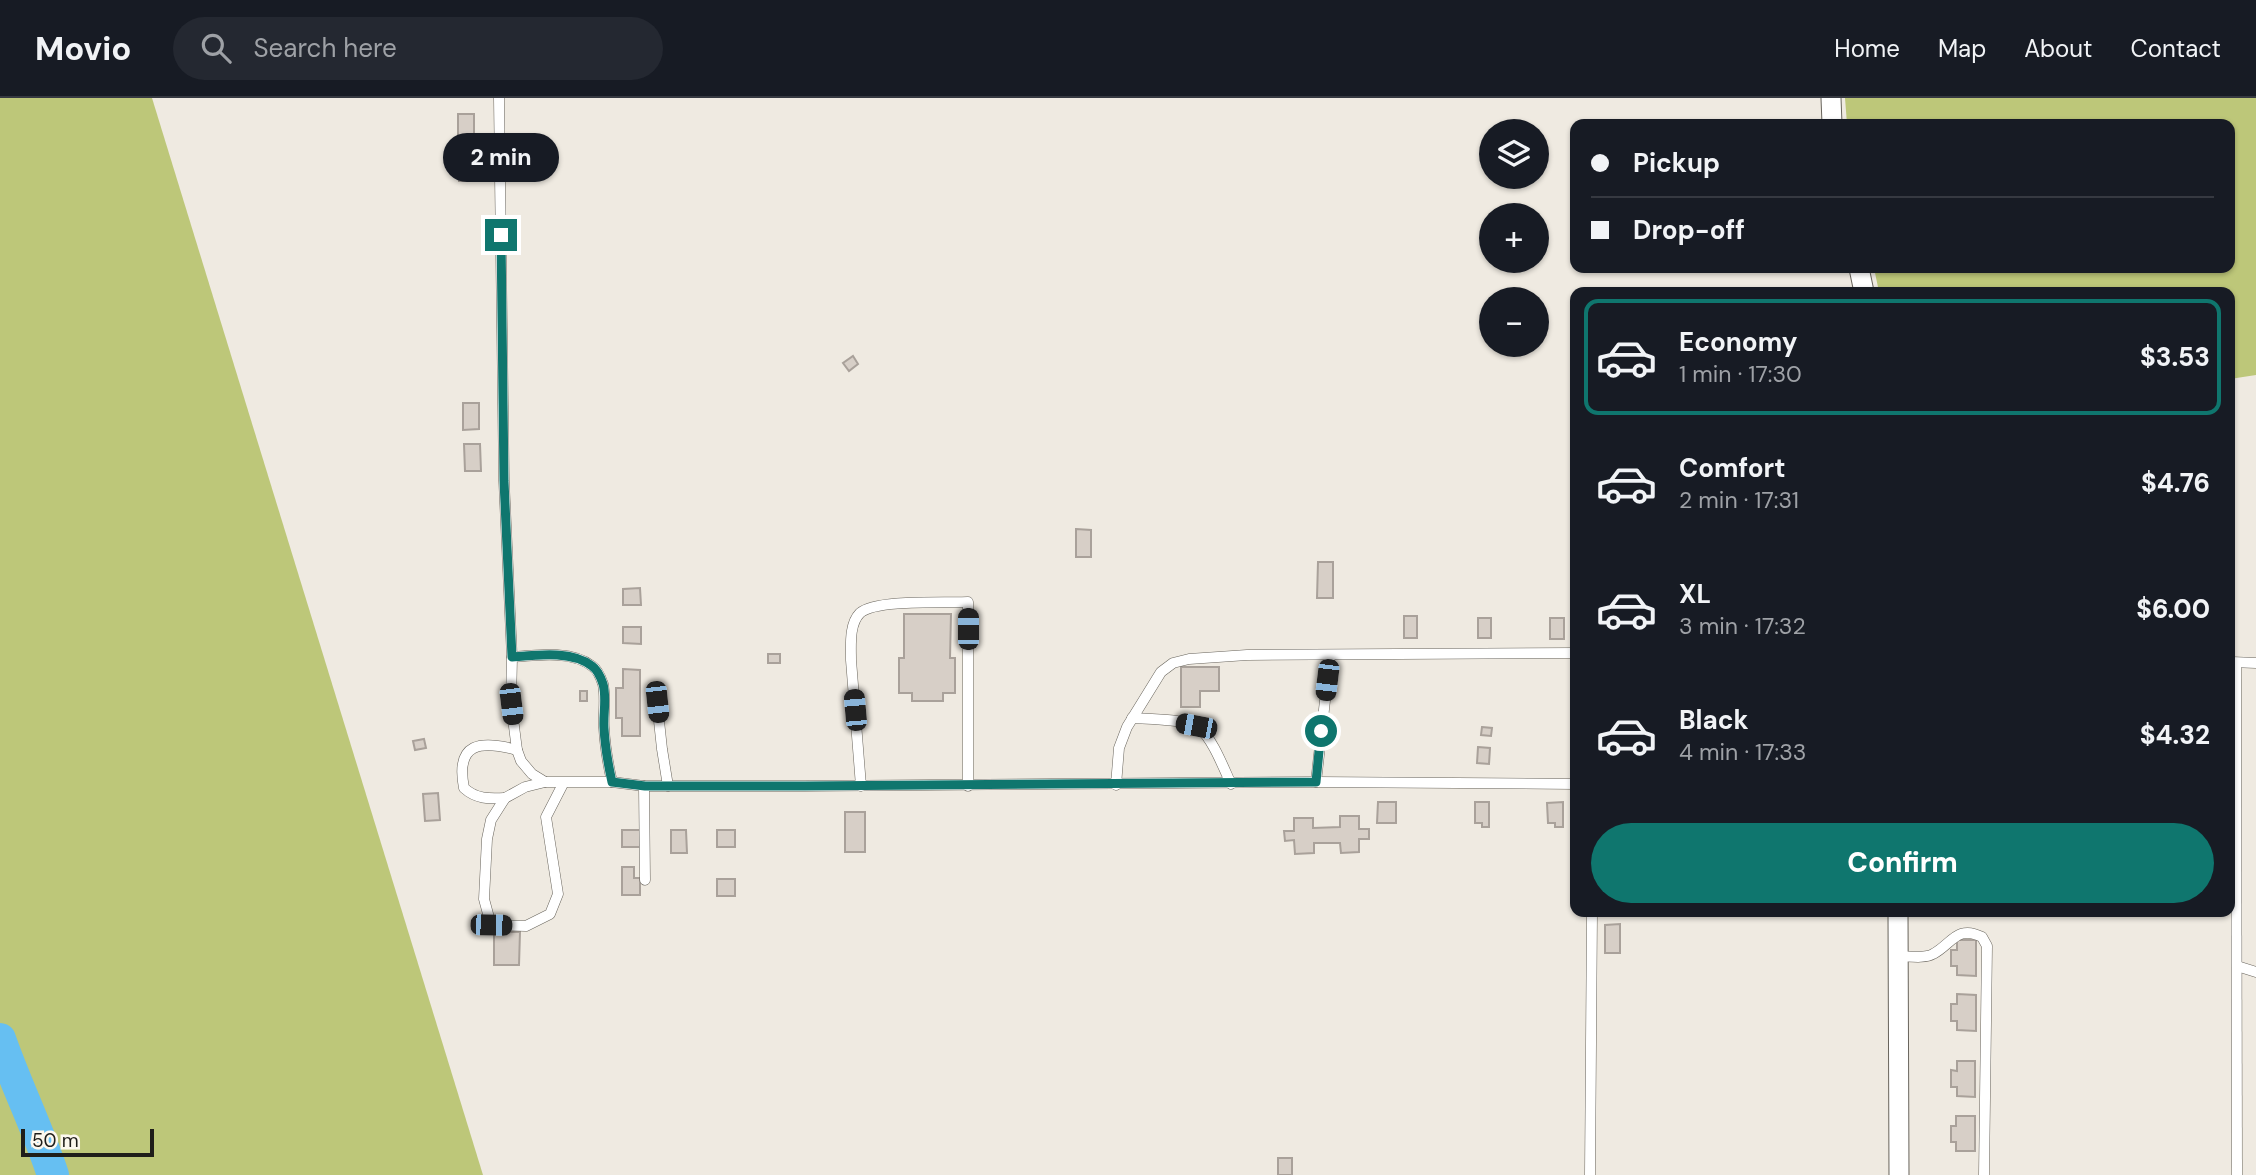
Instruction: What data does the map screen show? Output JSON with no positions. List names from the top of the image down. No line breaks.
{"scale_bar":"50 m","page":{"header":"Movio","search":"Search here","nav":["Home","Map","About","Contact"],"map_buttons":["+","−"],"banner":["Pickup","Drop-off"],"bubble":"2 min","list":[{"name":"Economy","note":"1 min · 17:30","value":"$3.53"},{"name":"Comfort","note":"2 min · 17:31","value":"$4.76"},{"name":"XL","note":"3 min · 17:32","value":"$6.00"},{"name":"Black","note":"4 min · 17:33","value":"$4.32"}],"buttons":"Confirm","scale":"50 m"}}
